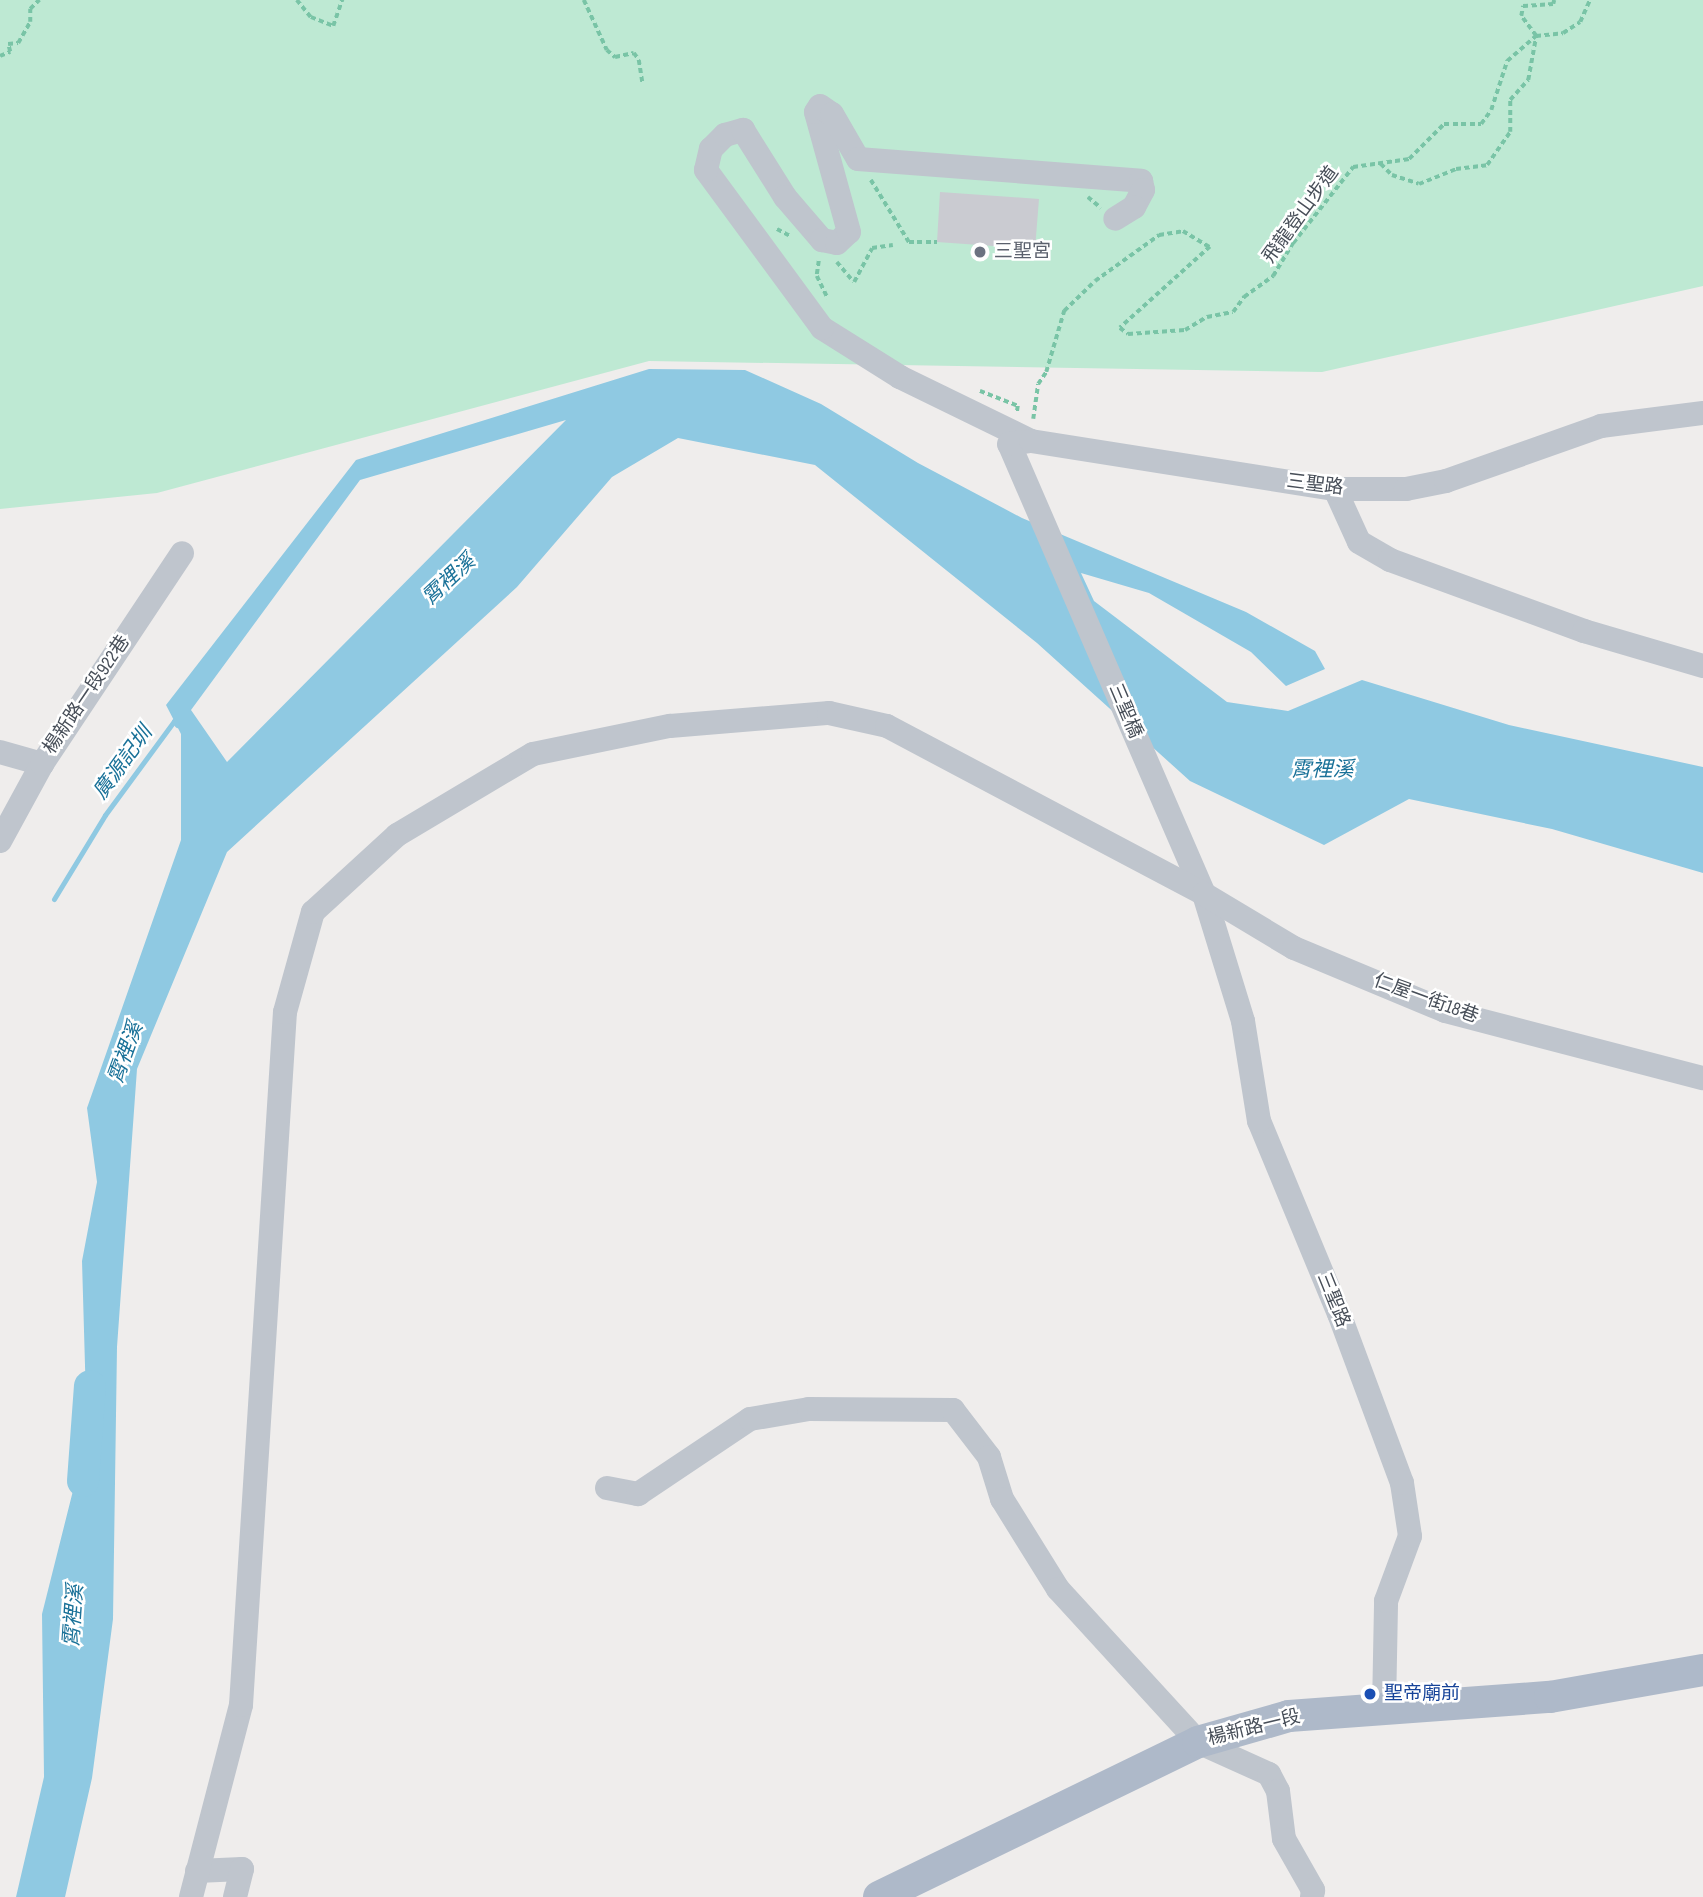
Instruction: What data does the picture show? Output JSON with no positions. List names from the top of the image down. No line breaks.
{"streets":{"main road":["楊新路一段"],"street":["三聖路","楊新路一段922巷","三聖橋","仁屋一街18巷"],"path":["飛龍登山步道"]},"crossings":[["飛龍登山步道","三聖路"],["飛龍登山步道","三聖橋"],["三聖路","三聖橋"],["三聖路","仁屋一街18巷"],["三聖路","楊新路一段"],["三聖橋","仁屋一街18巷"]],"water":["霄裡溪","廣源記圳"],"places":["三聖宮","聖帝廟前"]}
